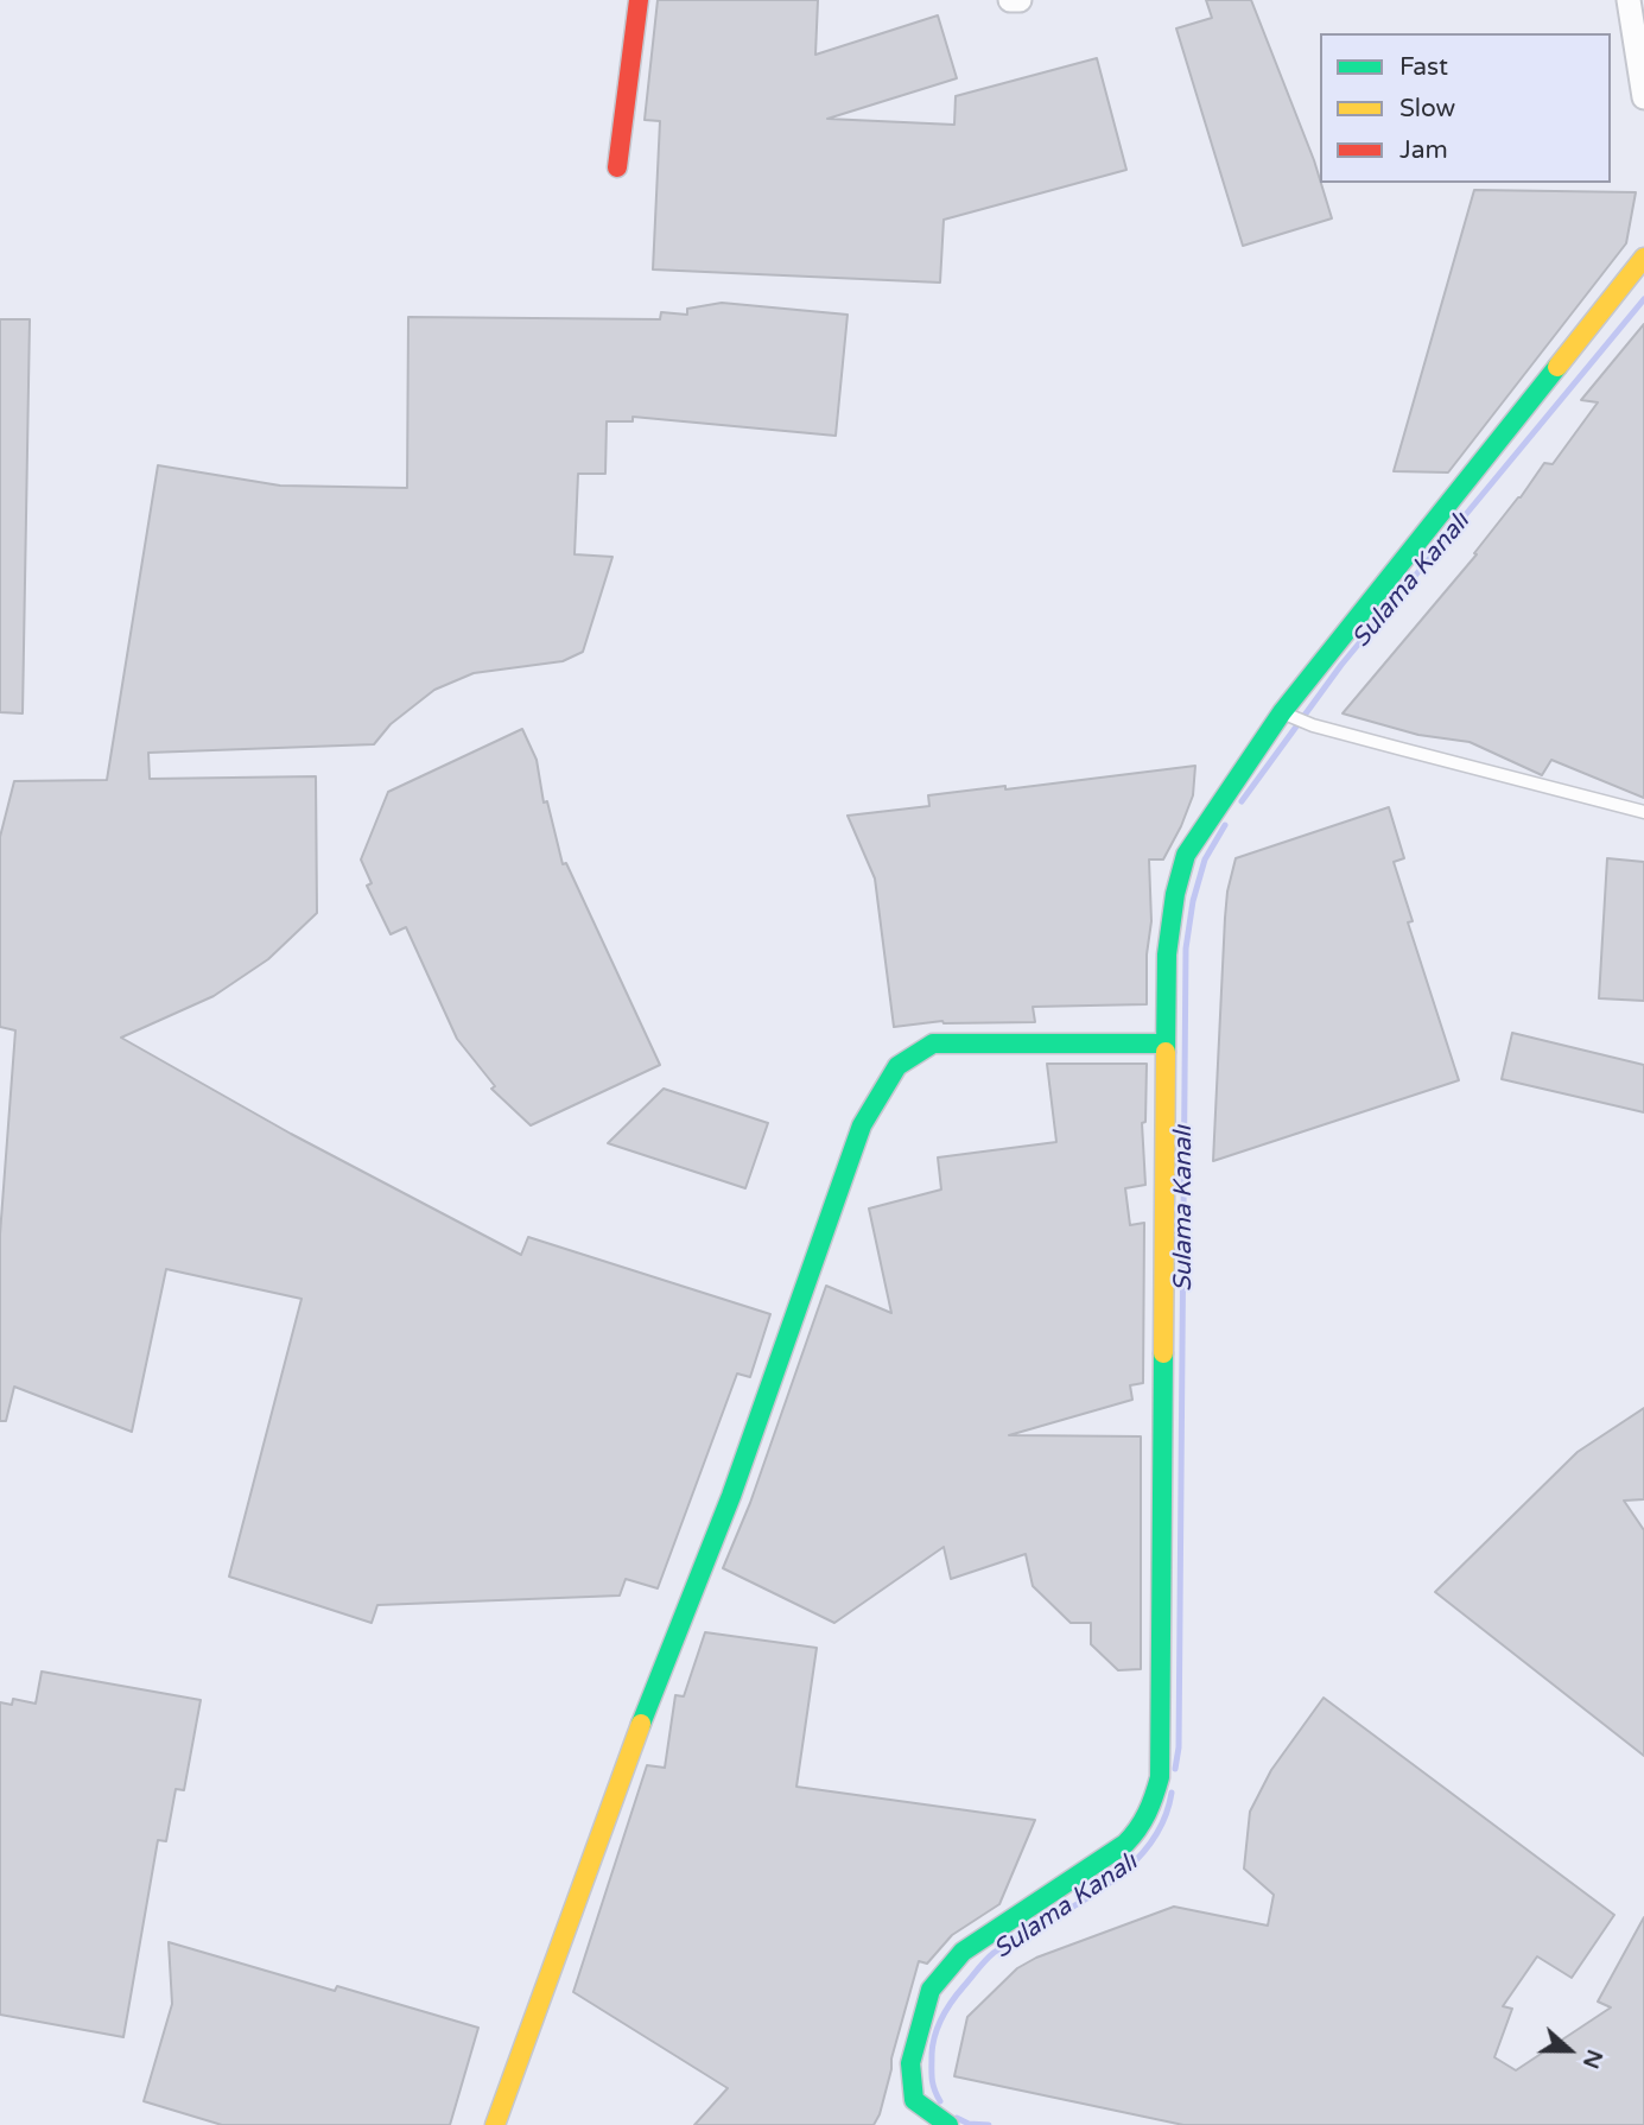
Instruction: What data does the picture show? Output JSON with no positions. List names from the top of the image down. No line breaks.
{"water":["Sulama Kanalı"],"legend":["Fast","Slow","Jam"],"north":"right"}
